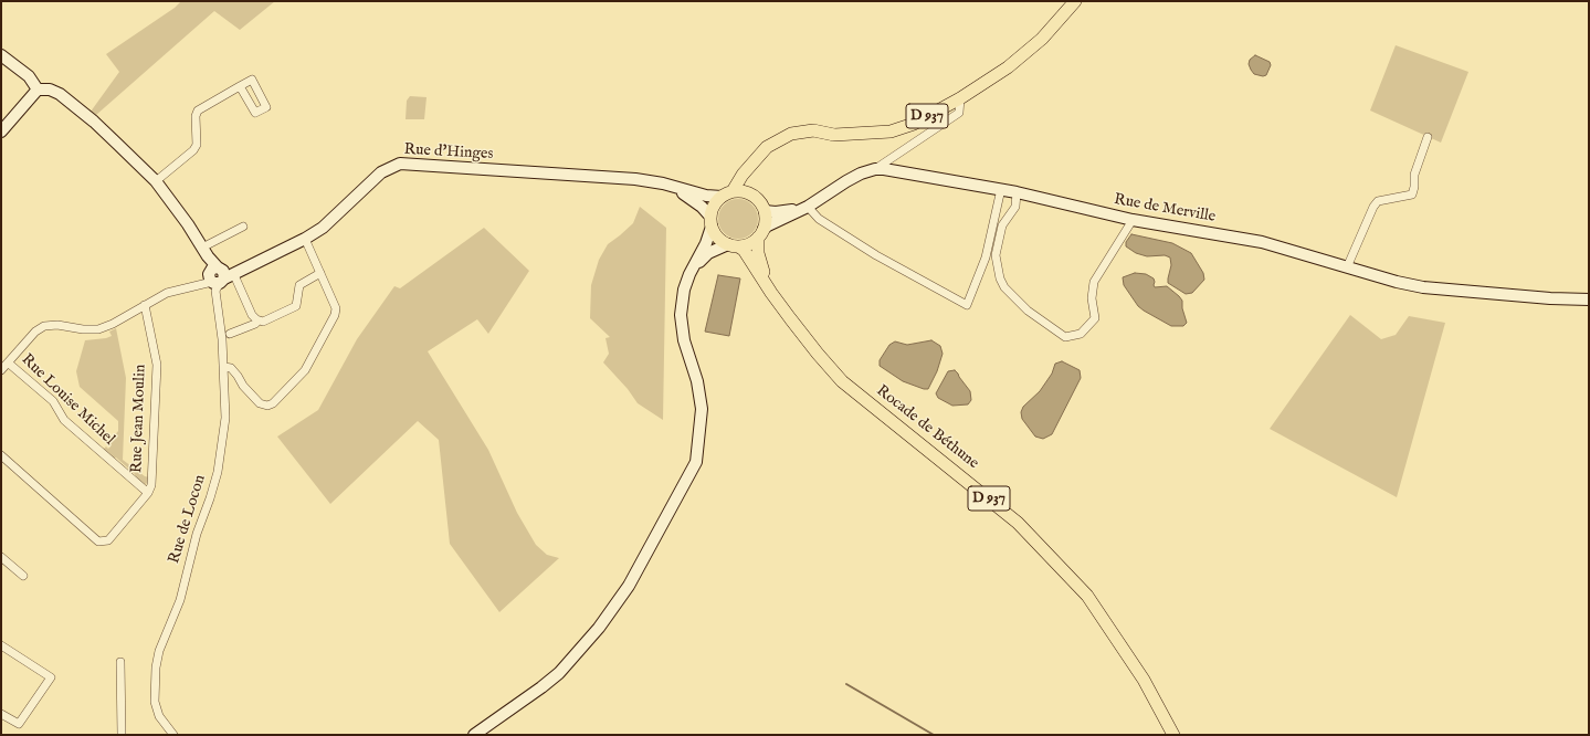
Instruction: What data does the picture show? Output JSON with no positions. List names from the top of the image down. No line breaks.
{"streets":{"main road":["D 937","Rocade de Béthune"],"street":["Rue d'Hinges","Rue de Merville","Rue Louise Michel","Rue Jean Moulin","Rue de Locon"]},"crossings":[["D 937","Rue d'Hinges"],["D 937","Rue de Merville"],["D 937","Rocade de Béthune"],["Rue d'Hinges","Rue de Merville"],["Rue d'Hinges","Rocade de Béthune"],["Rue d'Hinges","Rue de Locon"],["Rue de Merville","Rocade de Béthune"],["Rue Louise Michel","Rue Jean Moulin"]]}
